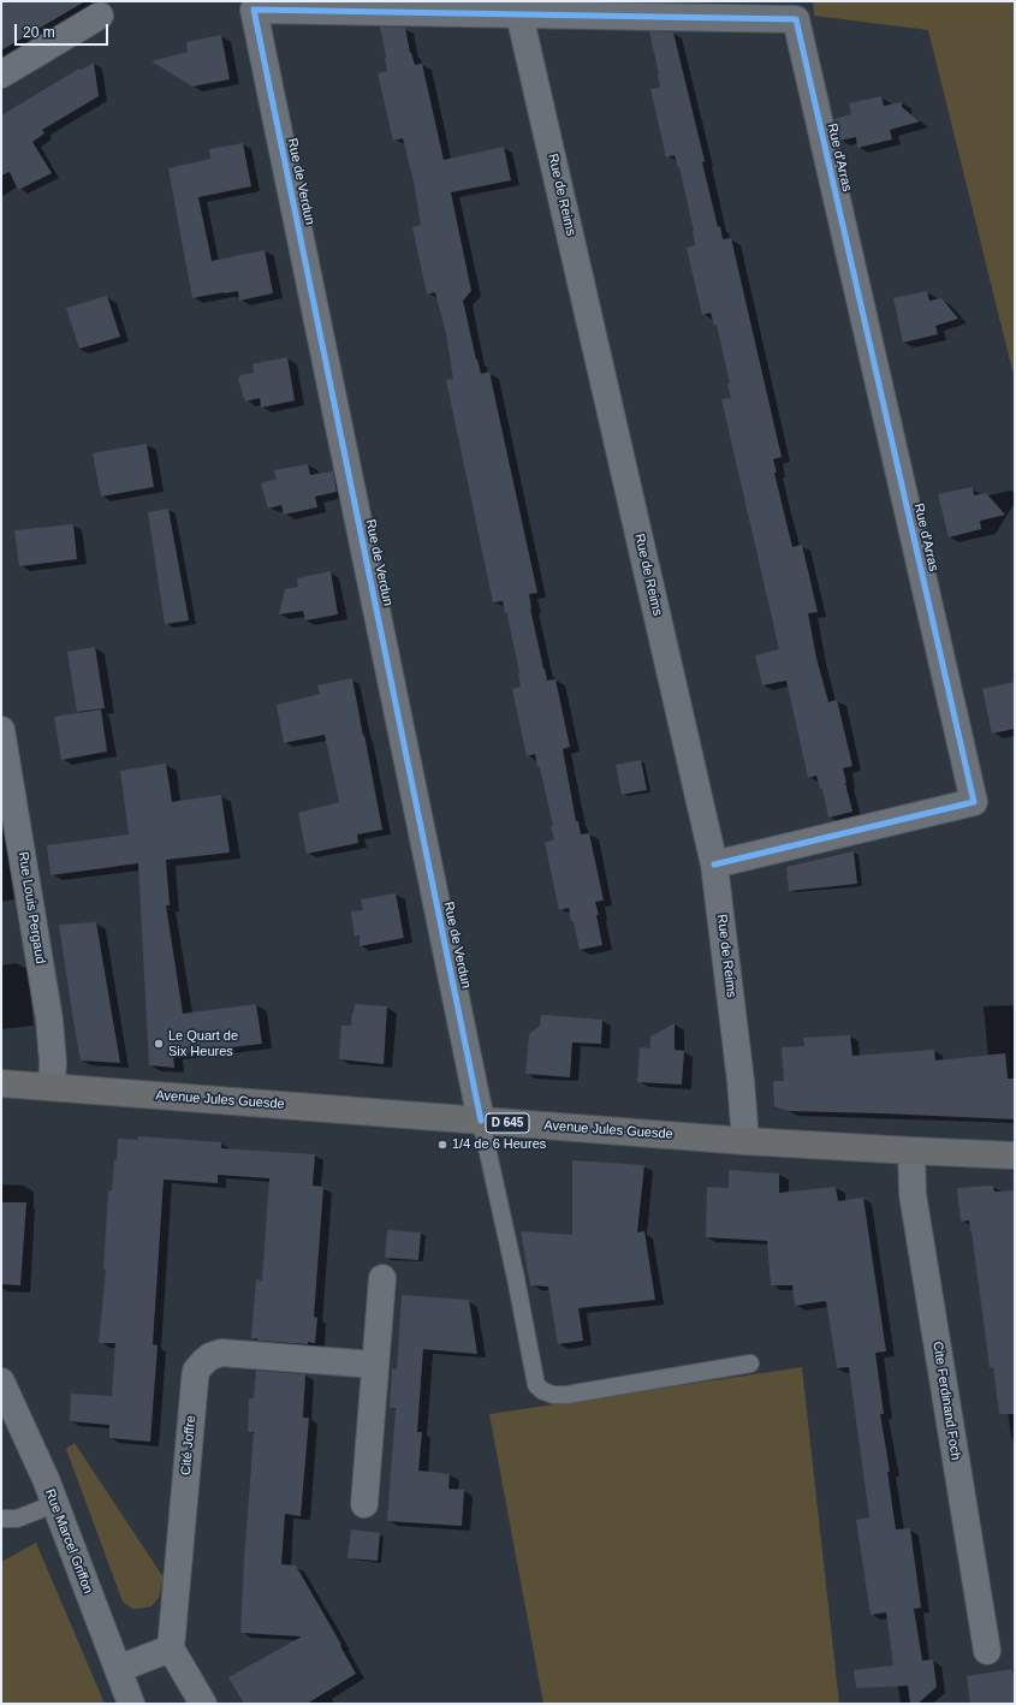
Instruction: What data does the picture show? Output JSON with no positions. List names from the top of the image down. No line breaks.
{"streets":{"main road":["Avenue Jules Guesde","D 645"],"street":["Rue d'Arras","Rue de Verdun","Rue de Reims","Rue Louis Pergaud","Cite Ferdinand Foch","Cité Joffre","Rue Marcel Griffon"]},"crossings":[["Rue d'Arras","Rue de Verdun"],["Rue d'Arras","Rue de Reims"],["Rue de Verdun","Rue de Reims"],["Rue de Verdun","Avenue Jules Guesde"],["Rue de Reims","Avenue Jules Guesde"],["Rue Louis Pergaud","Avenue Jules Guesde"],["Avenue Jules Guesde","Cite Ferdinand Foch"]],"places":["Le Quart de Six Heures","1/4 de 6 Heures"],"scale_bar":"20 m"}
